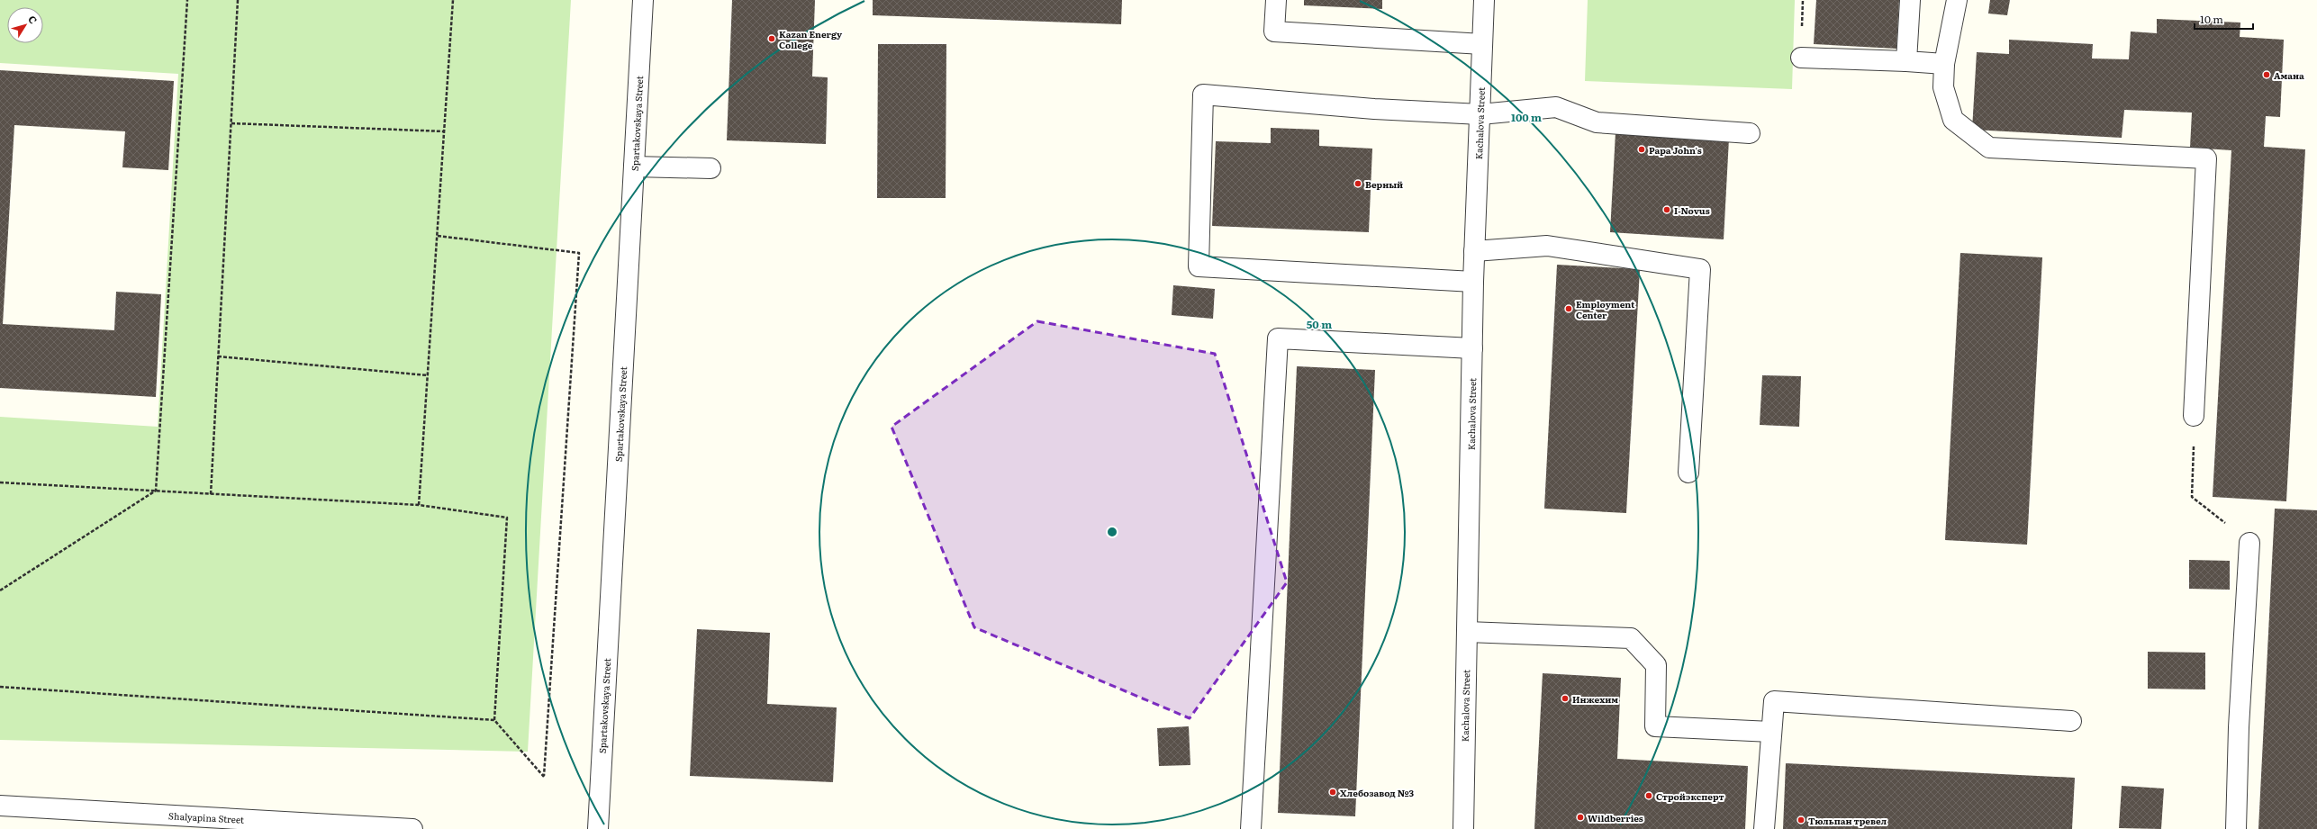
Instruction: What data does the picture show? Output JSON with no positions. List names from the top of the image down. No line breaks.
{"streets":{"street":["Spartakovskaya Street","Kachalova Street","Shalyapina Street"]},"places":["Kazan Energy College","Амана","Papa John's","Верный","I-Novus","Employment Center","Инжехим","Хлебозавод №3","Стройэксперт","Wildberries","Тюльпан тревел"],"scale_bar":"10 m","north":"top right","rings":["100 m","50 m"]}
